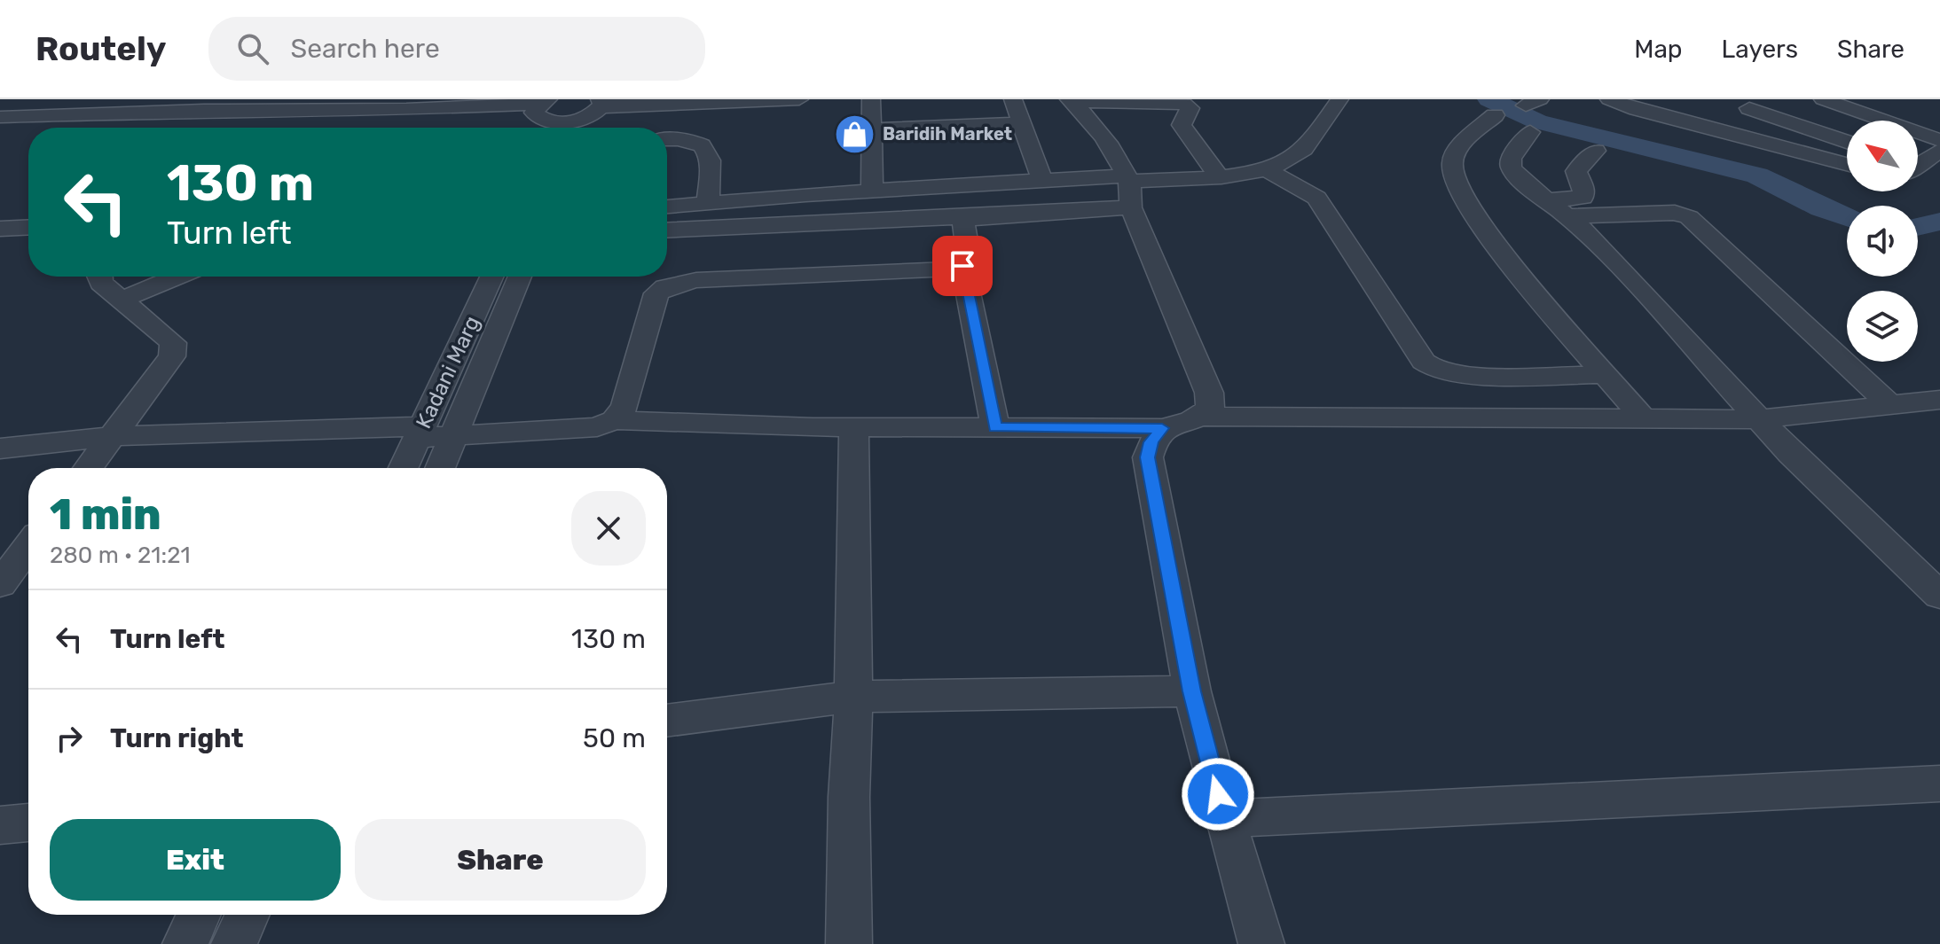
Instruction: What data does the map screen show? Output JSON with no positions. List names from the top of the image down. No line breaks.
{"streets":{"street":["Kadani Marg"]},"places":{"shop":["Baridih Market"]},"north":"top left","page":{"header":"Routely","search":"Search here","nav":["Map","Layers","Share"],"turn":["130 m","Turn left"],"heading":["1 min","280 m · 21:21"],"list":[{"name":"Turn left","value":"130 m"},{"name":"Turn right","value":"50 m"}],"buttons":["Exit","Share"]}}
